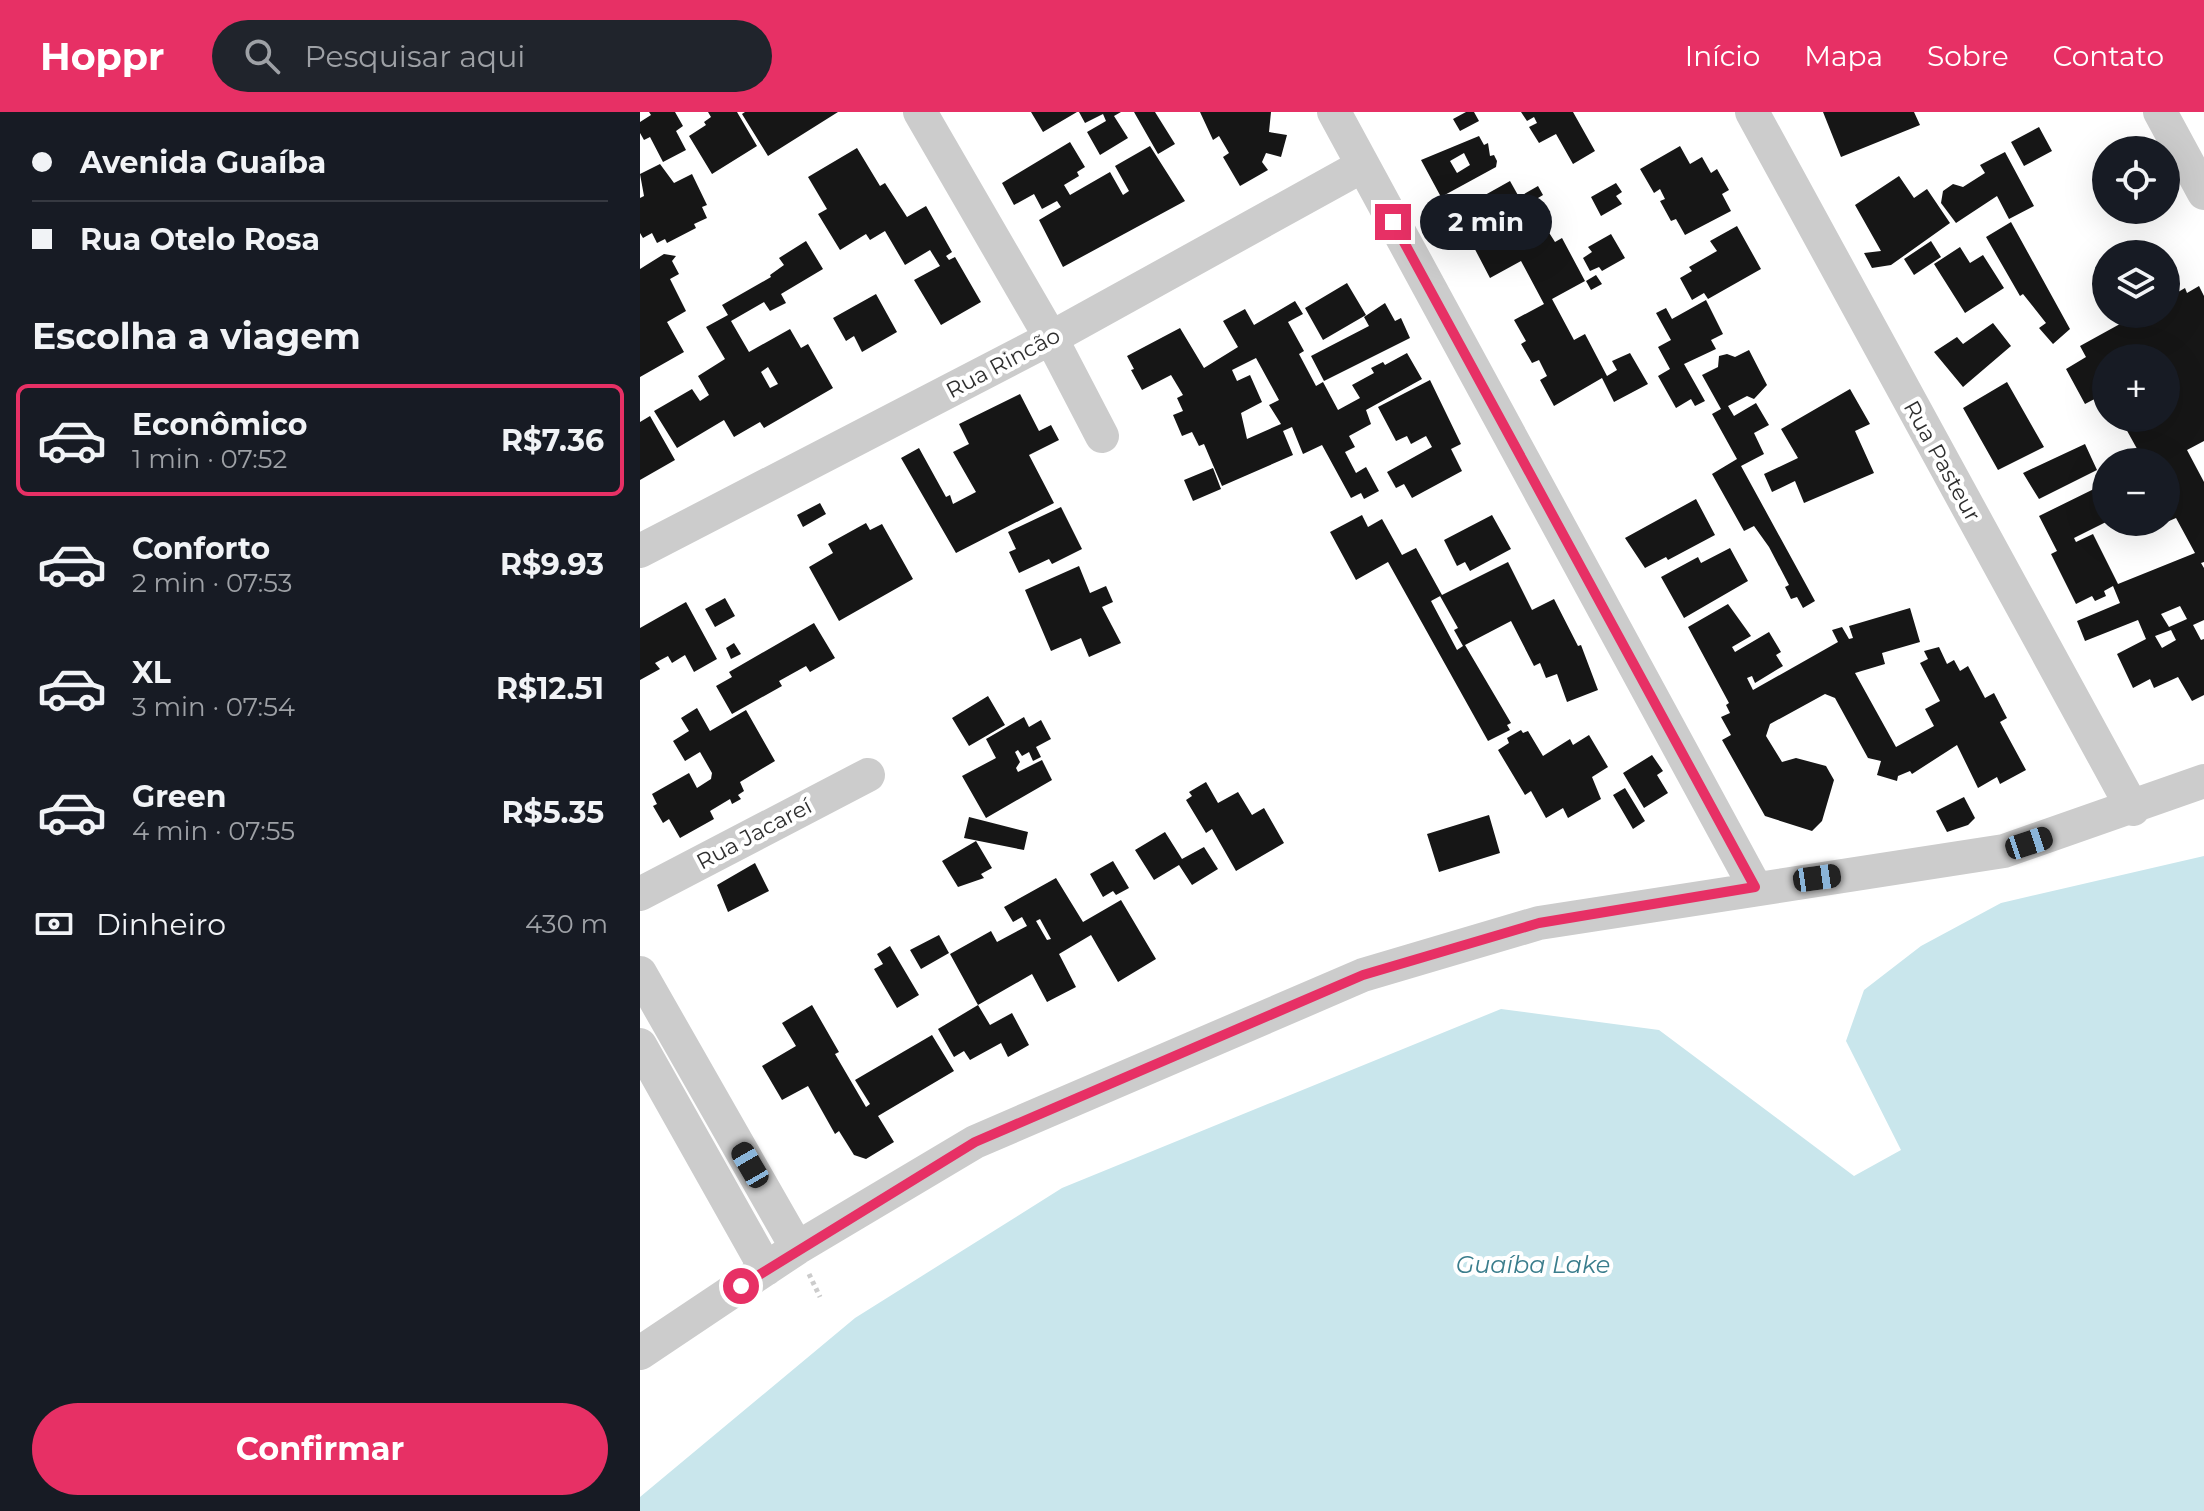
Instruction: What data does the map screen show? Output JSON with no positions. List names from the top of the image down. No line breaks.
{"streets":{"street":["Rua Rincão","Rua Pasteur","Rua Jacareí"]},"water":["Guaíba Lake"],"page":{"header":"Hoppr","search":"Pesquisar aqui","nav":["Início","Mapa","Sobre","Contato"],"banner":["Avenida Guaíba","Rua Otelo Rosa"],"map_buttons":["+","−"],"bubble":"2 min","heading":"Escolha a viagem","list":[{"name":"Econômico","note":"1 min · 07:52","value":"R$7.36"},{"name":"Conforto","note":"2 min · 07:53","value":"R$9.93"},{"name":"XL","note":"3 min · 07:54","value":"R$12.51"},{"name":"Green","note":"4 min · 07:55","value":"R$5.35"}],"pay":["Dinheiro","430 m"],"buttons":"Confirmar"}}
